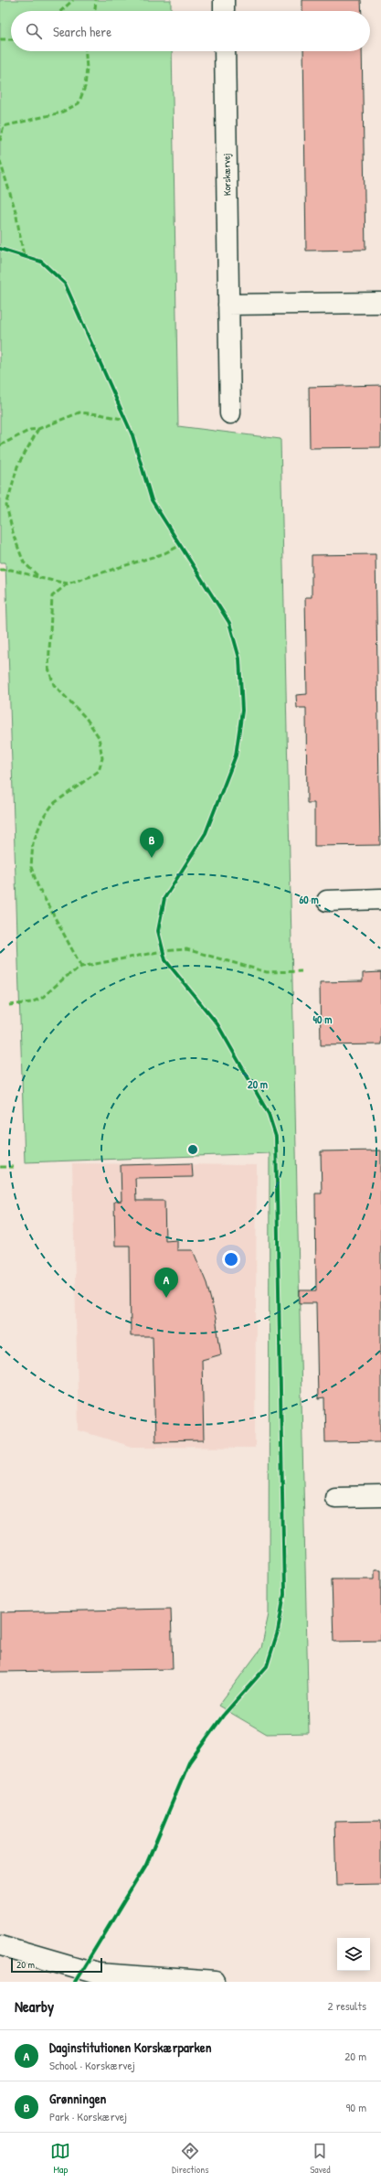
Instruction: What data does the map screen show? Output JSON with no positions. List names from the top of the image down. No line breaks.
{"streets":{"street":["Korskærvej"]},"scale_bar":"20 m","page":{"search":"Search here","pins":["B","A"],"scale":"20 m","heading":["Nearby","2 results"],"list":[{"mark":"A","name":"Daginstitutionen Korskærparken","note":"School · Korskærvej","value":"20 m"},{"mark":"B","name":"Grønningen","note":"Park · Korskærvej","value":"90 m"}],"nav":["Map","Directions","Saved"]},"rings":["60 m","40 m","20 m"]}
